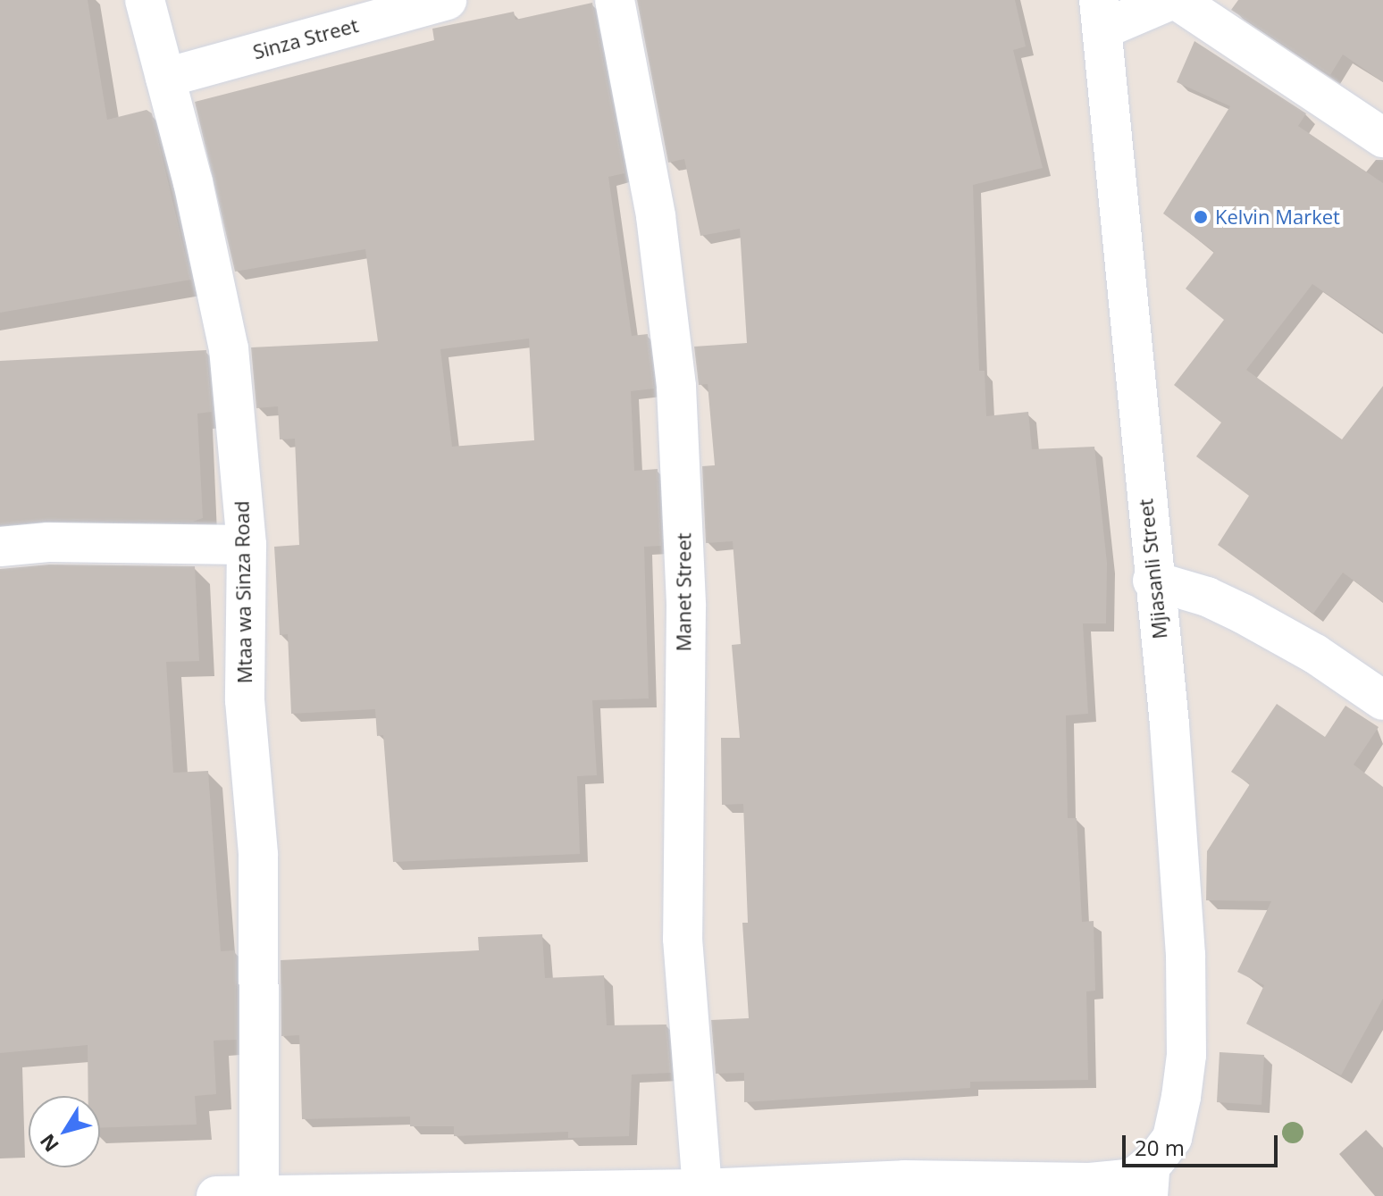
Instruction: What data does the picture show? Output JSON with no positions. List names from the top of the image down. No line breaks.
{"streets":{"street":["Sinza Street","Mjiasanli Street","Mtaa wa Sinza Road","Manet Street"]},"crossings":[["Sinza Street","Mtaa wa Sinza Road"]],"places":["Kelvin Market"],"scale_bar":"20 m","north":"bottom left"}
